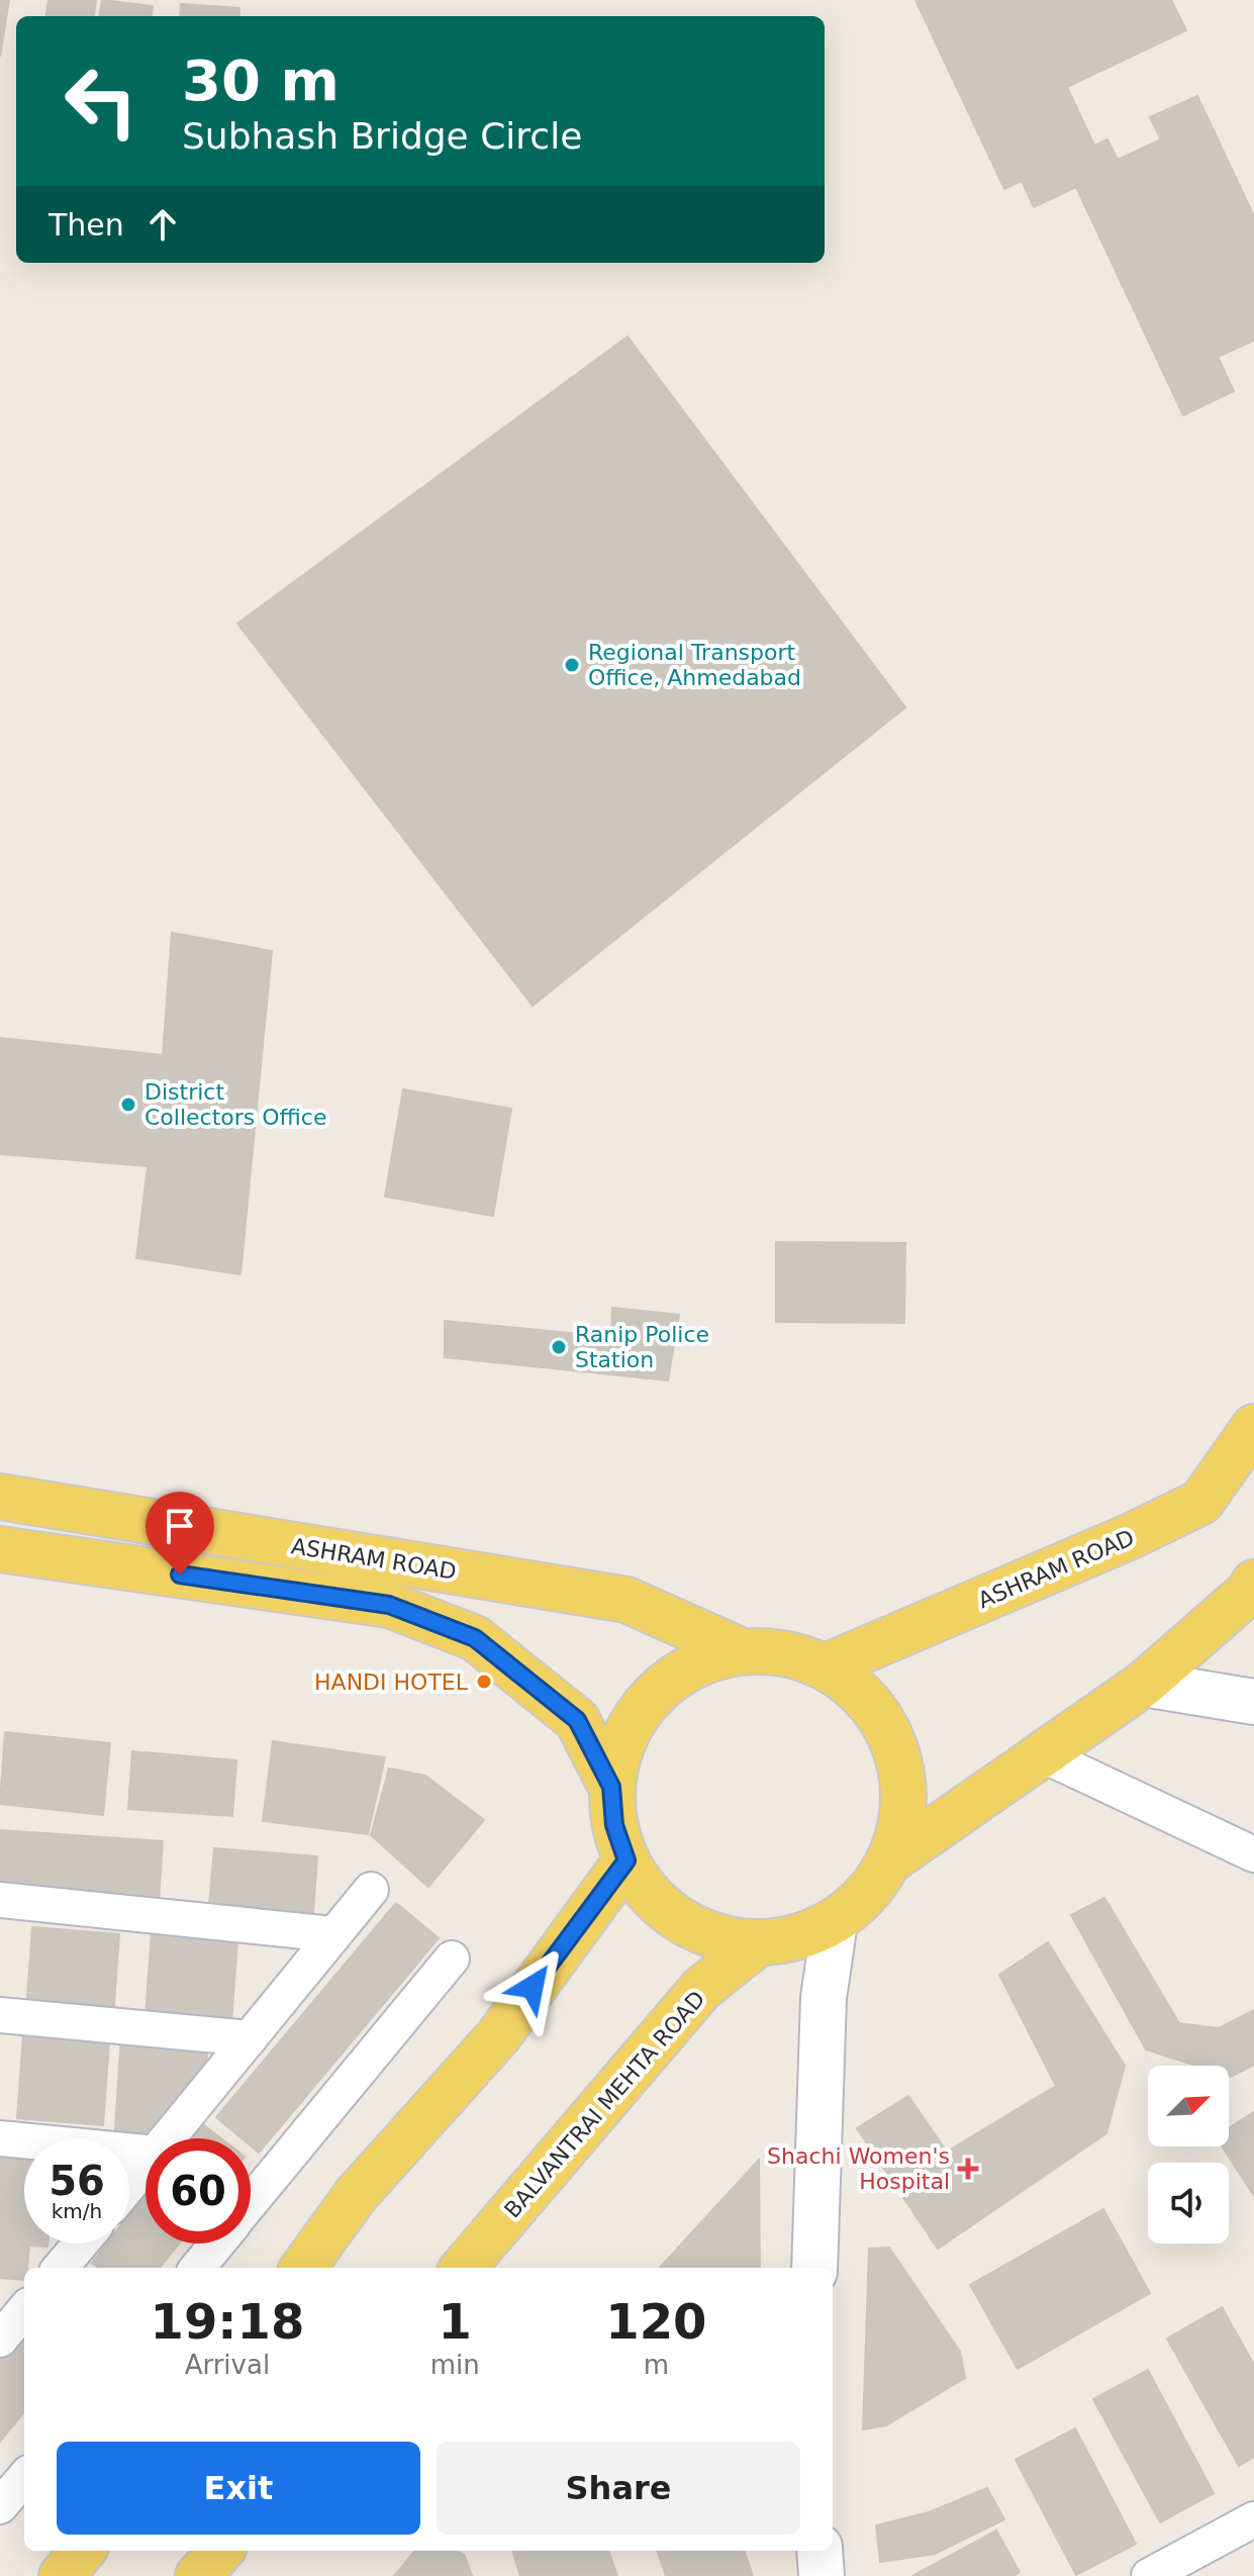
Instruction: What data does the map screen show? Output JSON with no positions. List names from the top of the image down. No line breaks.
{"streets":{"main road":["ASHRAM ROAD","BALVANTRAI MEHTA ROAD"]},"places":{"other":["Regional Transport Office, Ahmedabad","District Collectors Office","Ranip Police Station","HANDI HOTEL"],"health":["Shachi Women's Hospital"]},"north":"top right","page":{"turn":["30 m","Subhash Bridge Circle"],"then":"Then","speed":"56 km/h","limit":"60","eta":["19:18","Arrival","1","min","120","m"],"buttons":["Exit","Share"]}}
